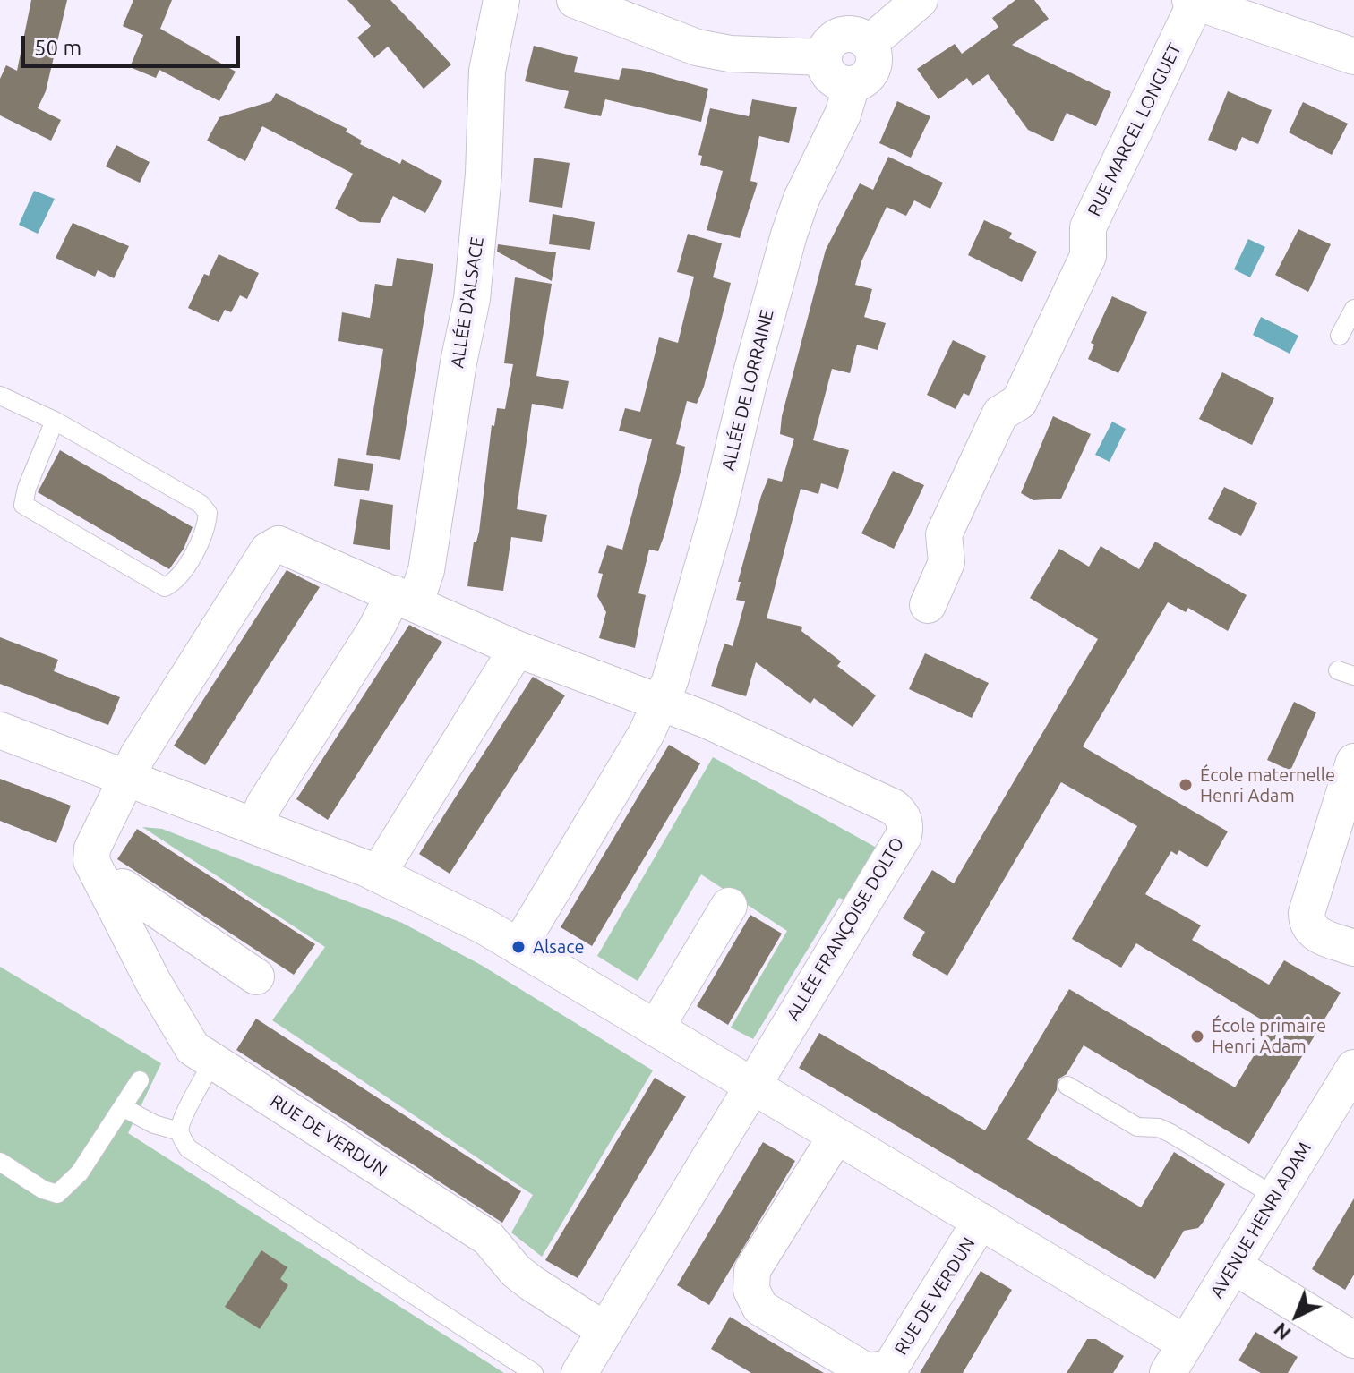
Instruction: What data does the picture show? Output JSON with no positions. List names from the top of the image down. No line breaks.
{"streets":{"street":["RUE MARCEL LONGUET","ALLÉE D'ALSACE","ALLÉE DE LORRAINE","ALLÉE FRANÇOISE DOLTO","RUE DE VERDUN","AVENUE HENRI ADAM"]},"crossings":[["ALLÉE D'ALSACE","RUE DE VERDUN"],["ALLÉE DE LORRAINE","ALLÉE FRANÇOISE DOLTO"],["ALLÉE DE LORRAINE","RUE DE VERDUN"],["ALLÉE FRANÇOISE DOLTO","RUE DE VERDUN"],["RUE DE VERDUN","AVENUE HENRI ADAM"]],"places":["École maternelle Henri Adam","Alsace","École primaire Henri Adam"],"scale_bar":"50 m","north":"bottom left"}
